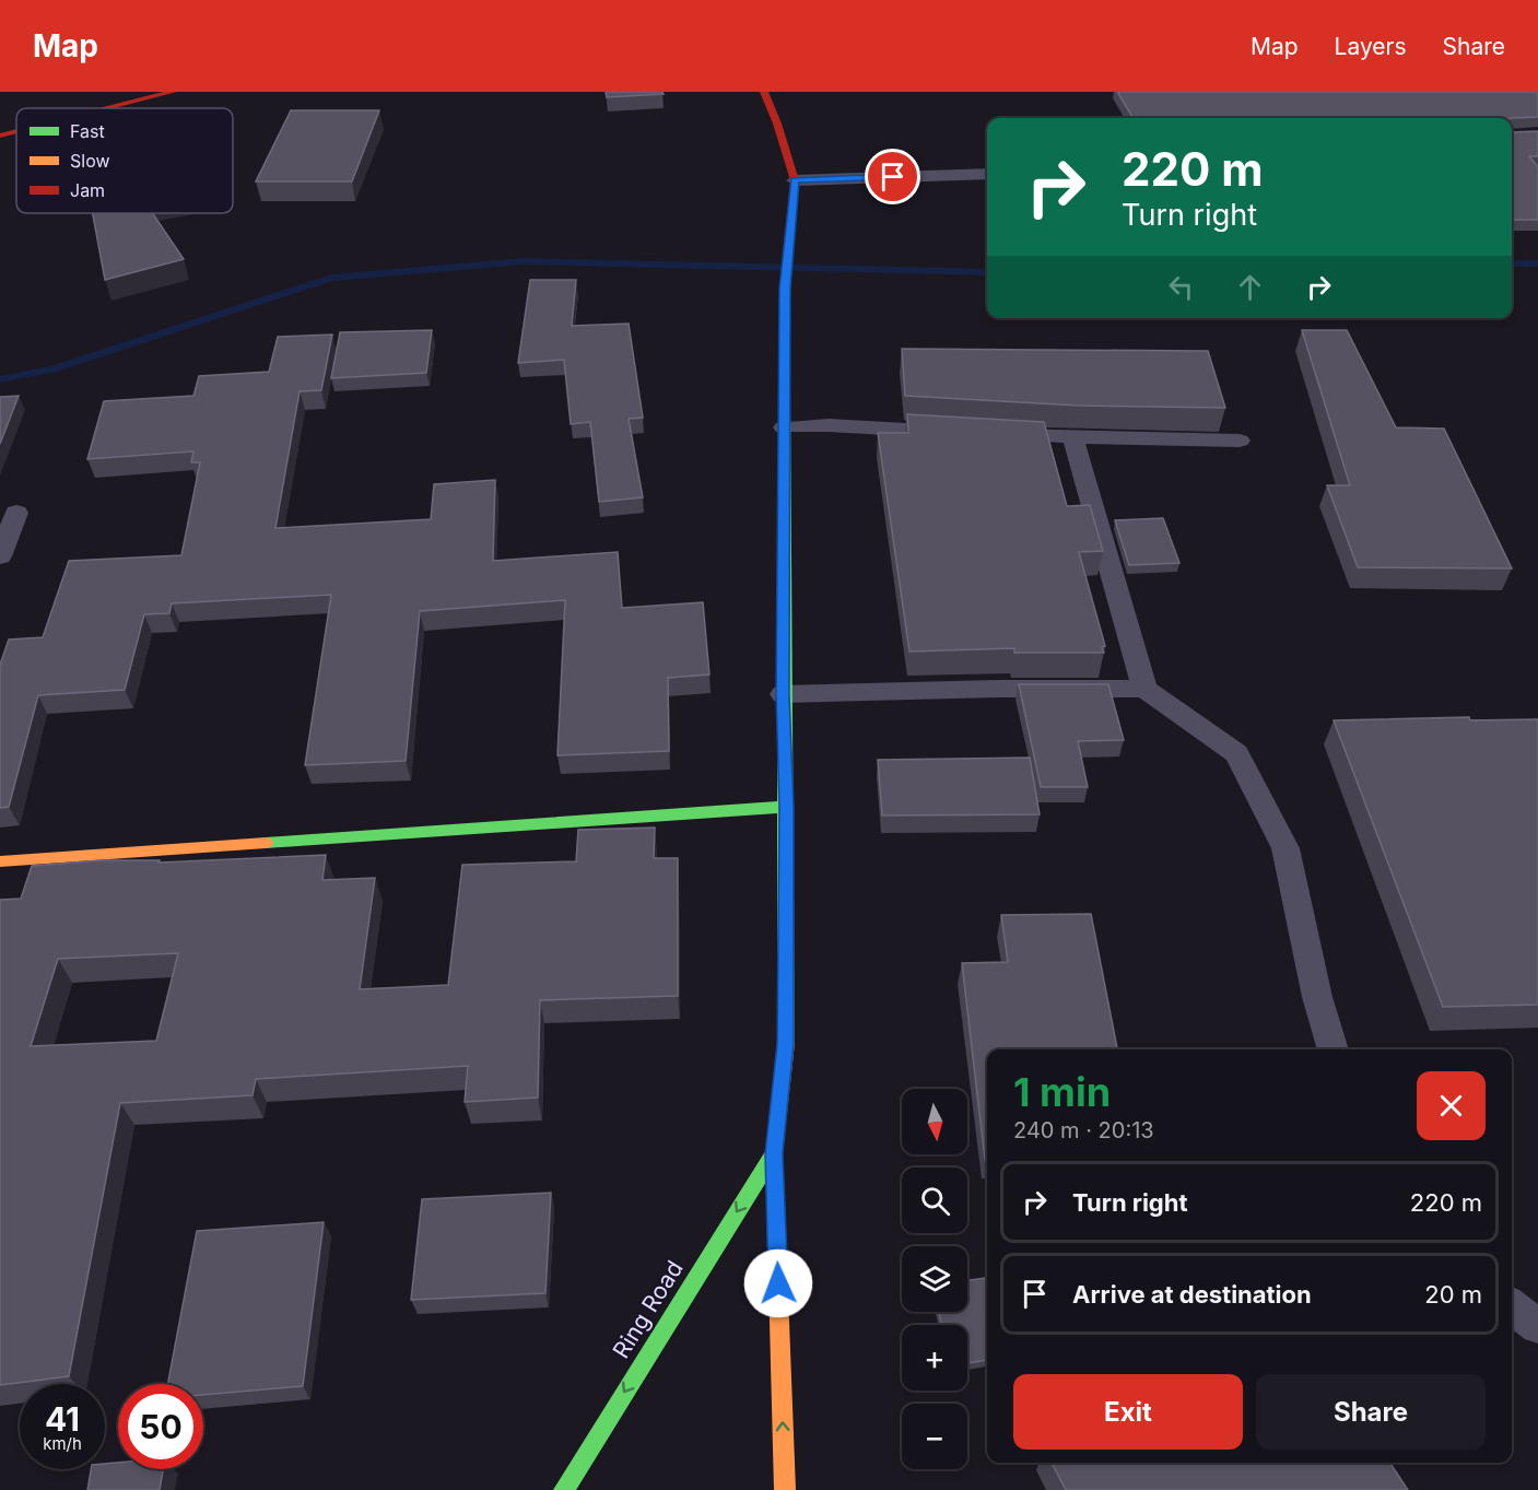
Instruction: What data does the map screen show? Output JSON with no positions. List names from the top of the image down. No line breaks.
{"streets":{"main road":["Ring Road"]},"legend":["Fast","Slow","Jam"],"north":"bottom","page":{"header":"Map","nav":["Map","Layers","Share"],"turn":["220 m","Turn right"],"heading":["1 min","240 m · 20:13"],"map_buttons":["+","−"],"list":[{"name":"Turn right","value":"220 m"},{"name":"Arrive at destination","value":"20 m"}],"buttons":["Exit","Share"],"speed":"41 km/h","limit":"50"}}
